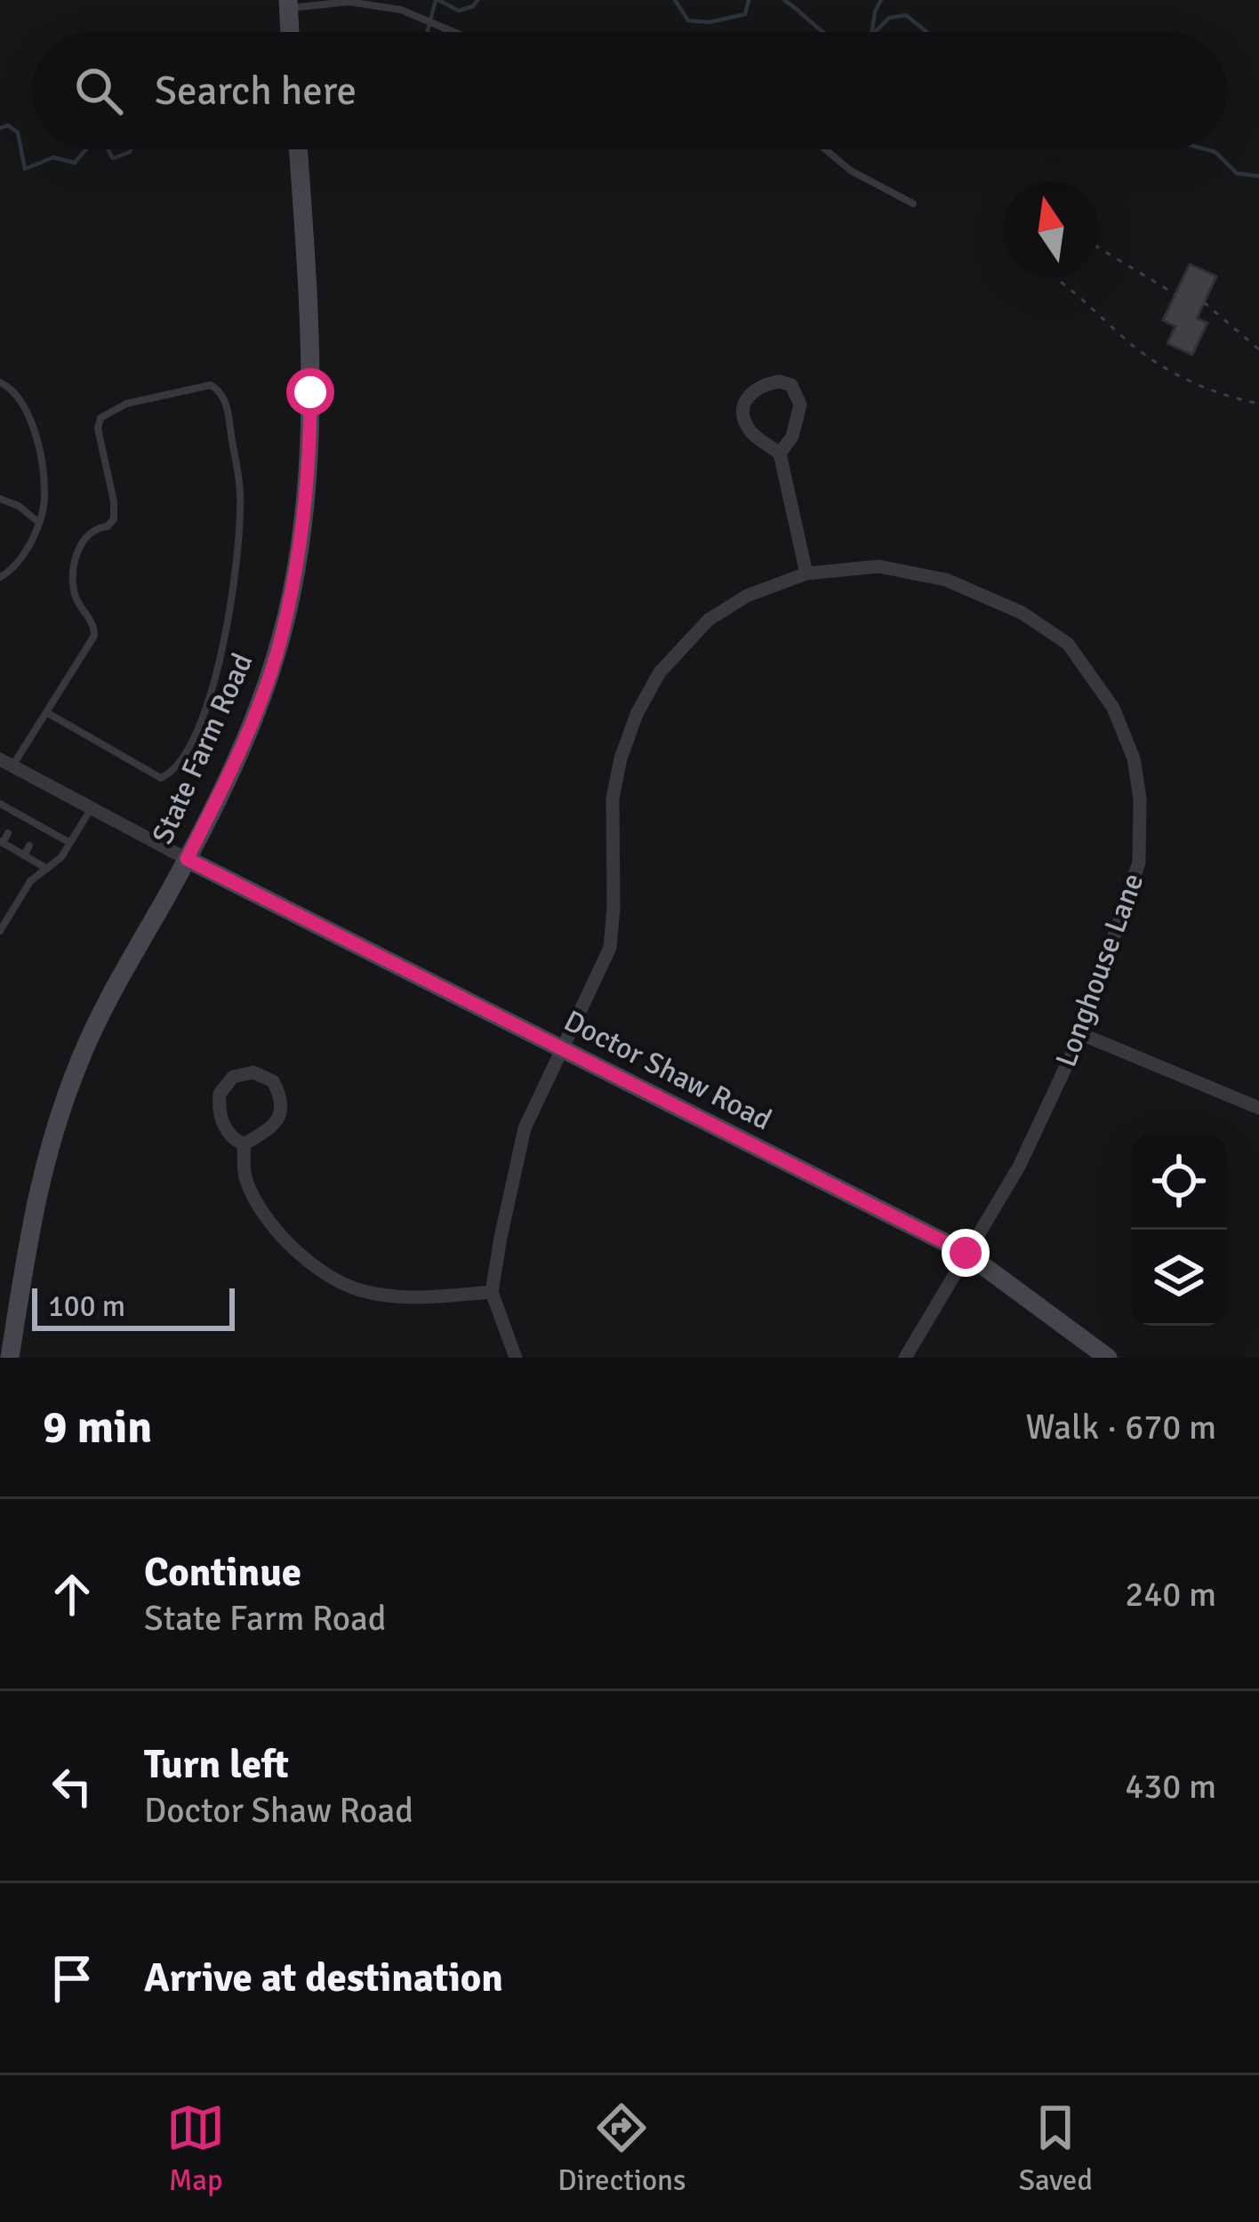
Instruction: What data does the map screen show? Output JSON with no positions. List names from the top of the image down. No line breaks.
{"streets":{"main road":["State Farm Road","Doctor Shaw Road"],"street":["Longhouse Lane"]},"crossings":[["State Farm Road","Doctor Shaw Road"],["Longhouse Lane","Doctor Shaw Road"]],"scale_bar":"100 m","north":"top","page":{"search":"Search here","scale":"100 m","heading":["9 min","Walk · 670 m"],"list":[["Continue","State Farm Road","240 m"],["Turn left","Doctor Shaw Road","430 m"],"Arrive at destination"],"nav":["Map","Directions","Saved"]}}
